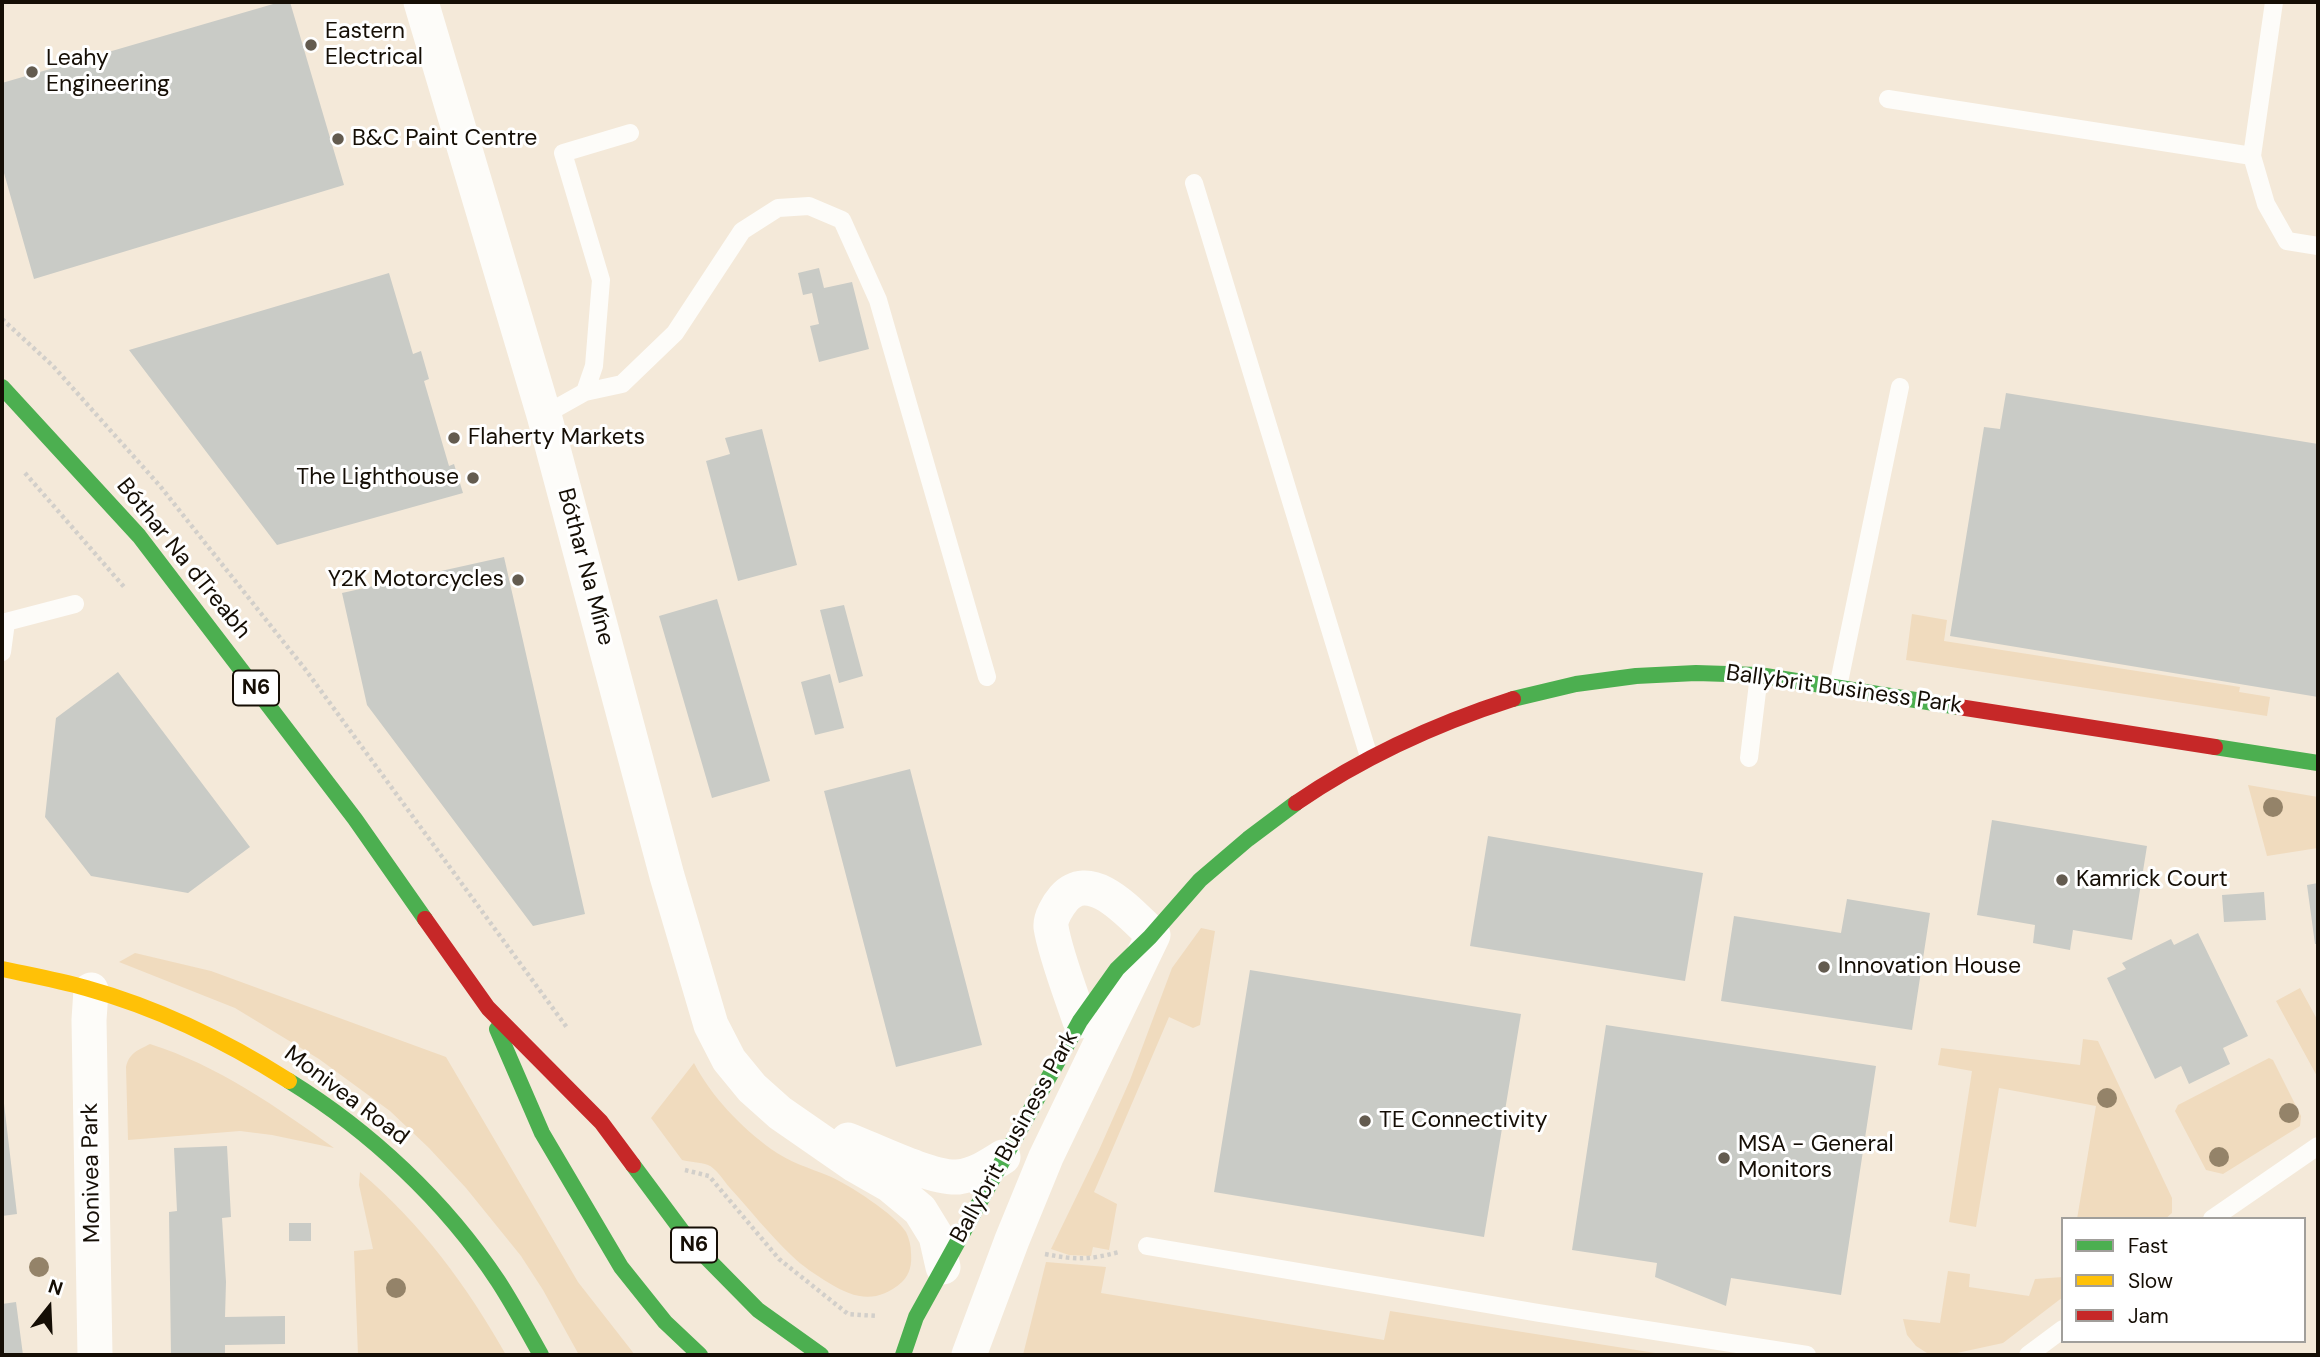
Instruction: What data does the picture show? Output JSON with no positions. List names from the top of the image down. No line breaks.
{"streets":{"main road":["Bóthar Na dTreabh","N6","Ballybrit Business Park","Monivea Road"],"street":["Bóthar Na Míne","Monivea Park"]},"crossings":[["Bóthar Na Míne","Ballybrit Business Park"],["Monivea Road","Monivea Park"]],"places":["Eastern Electrical","Leahy Engineering","B&C Paint Centre","Flaherty Markets","The Lighthouse","Y2K Motorcycles","Kamrick Court","Innovation House","TE Connectivity","MSA - General Monitors"],"legend":["Fast","Slow","Jam"],"north":"top"}
